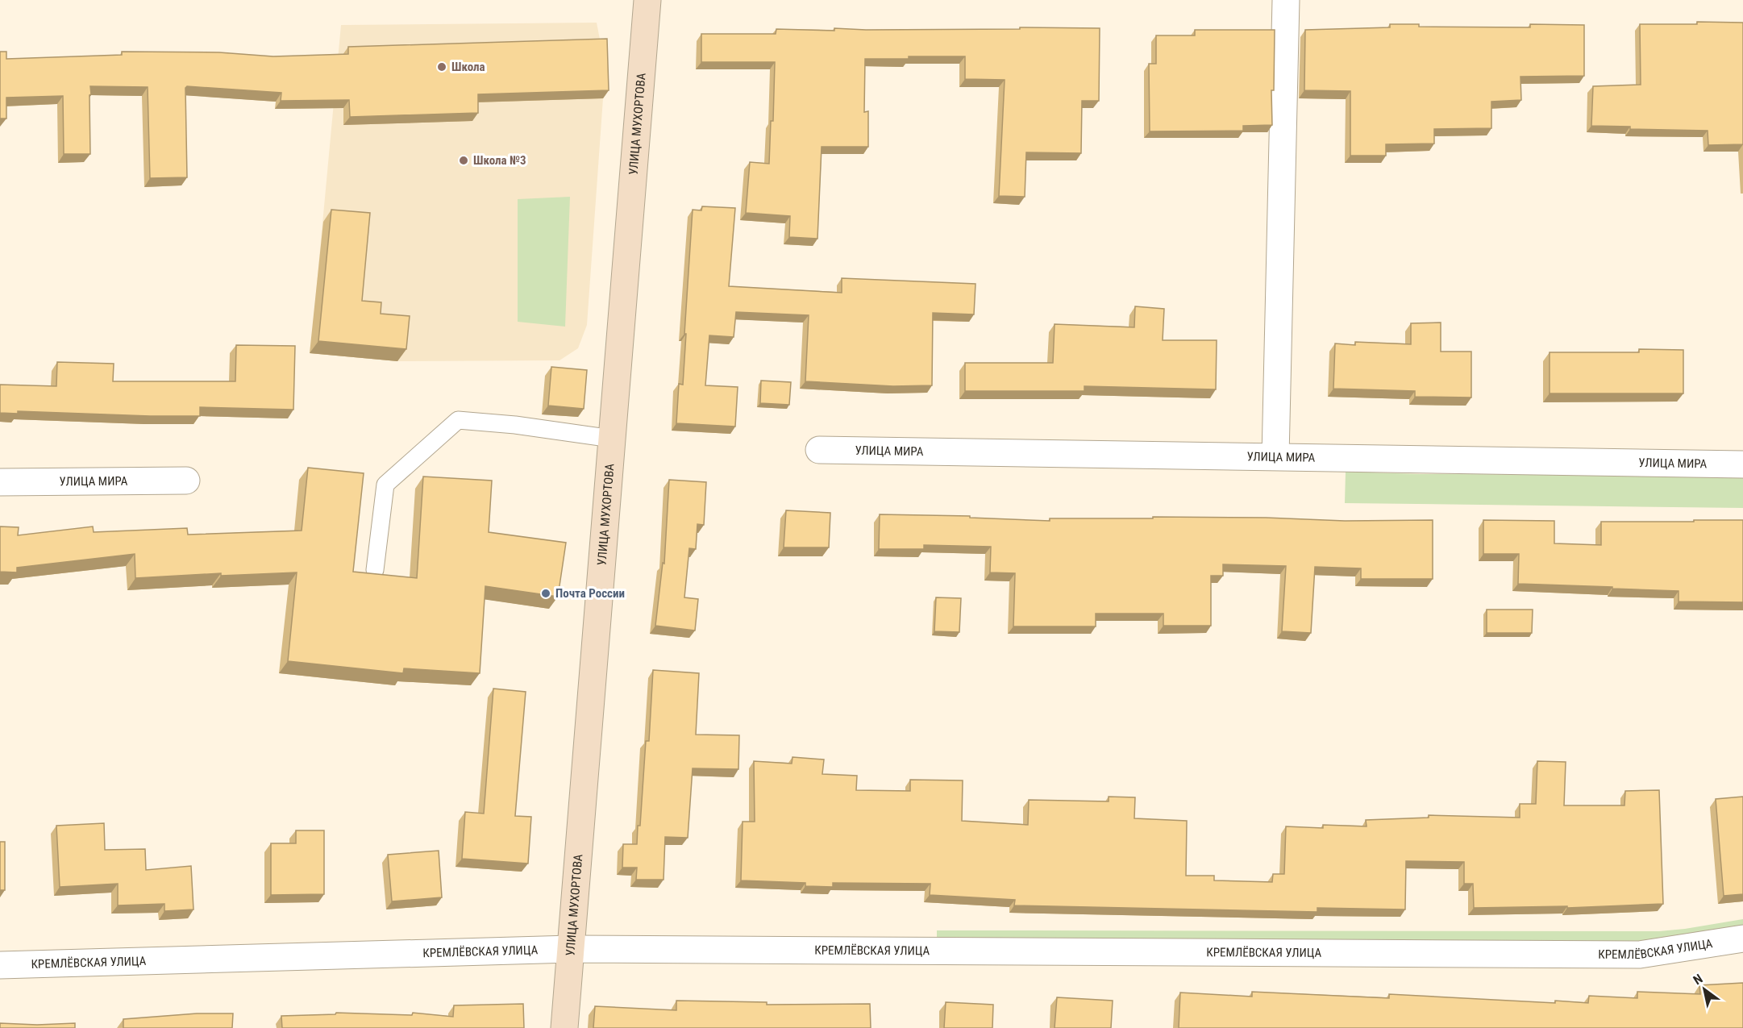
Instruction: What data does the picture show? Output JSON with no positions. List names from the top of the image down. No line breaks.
{"streets":{"street":["УЛИЦА МУХОРТОВА","УЛИЦА МИРА","КРЕМЛЁВСКАЯ УЛИЦА"]},"crossings":[["УЛИЦА МУХОРТОВА","КРЕМЛЁВСКАЯ УЛИЦА"]],"places":["Школа","Школа №3","Почта России"],"north":"top left"}
